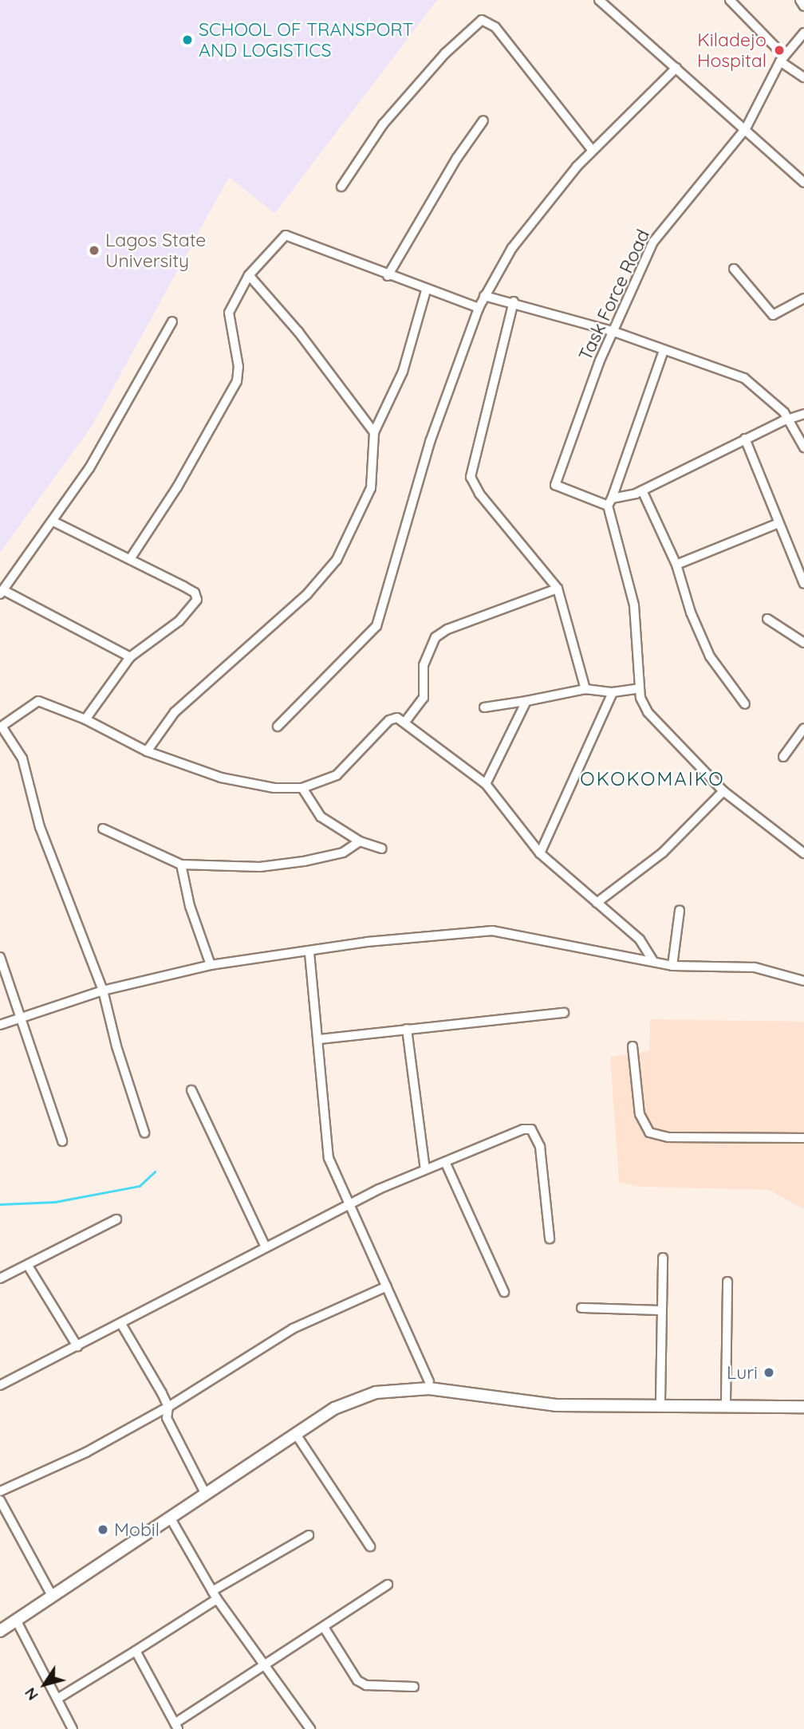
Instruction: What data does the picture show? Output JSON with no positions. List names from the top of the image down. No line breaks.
{"streets":{"street":["Task Force Road"]},"districts":["OKOKOMAIKO"],"places":["SCHOOL OF TRANSPORT AND LOGISTICS","Kiladejo Hospital","Lagos State University","Luri","Mobil"],"north":"bottom left"}
